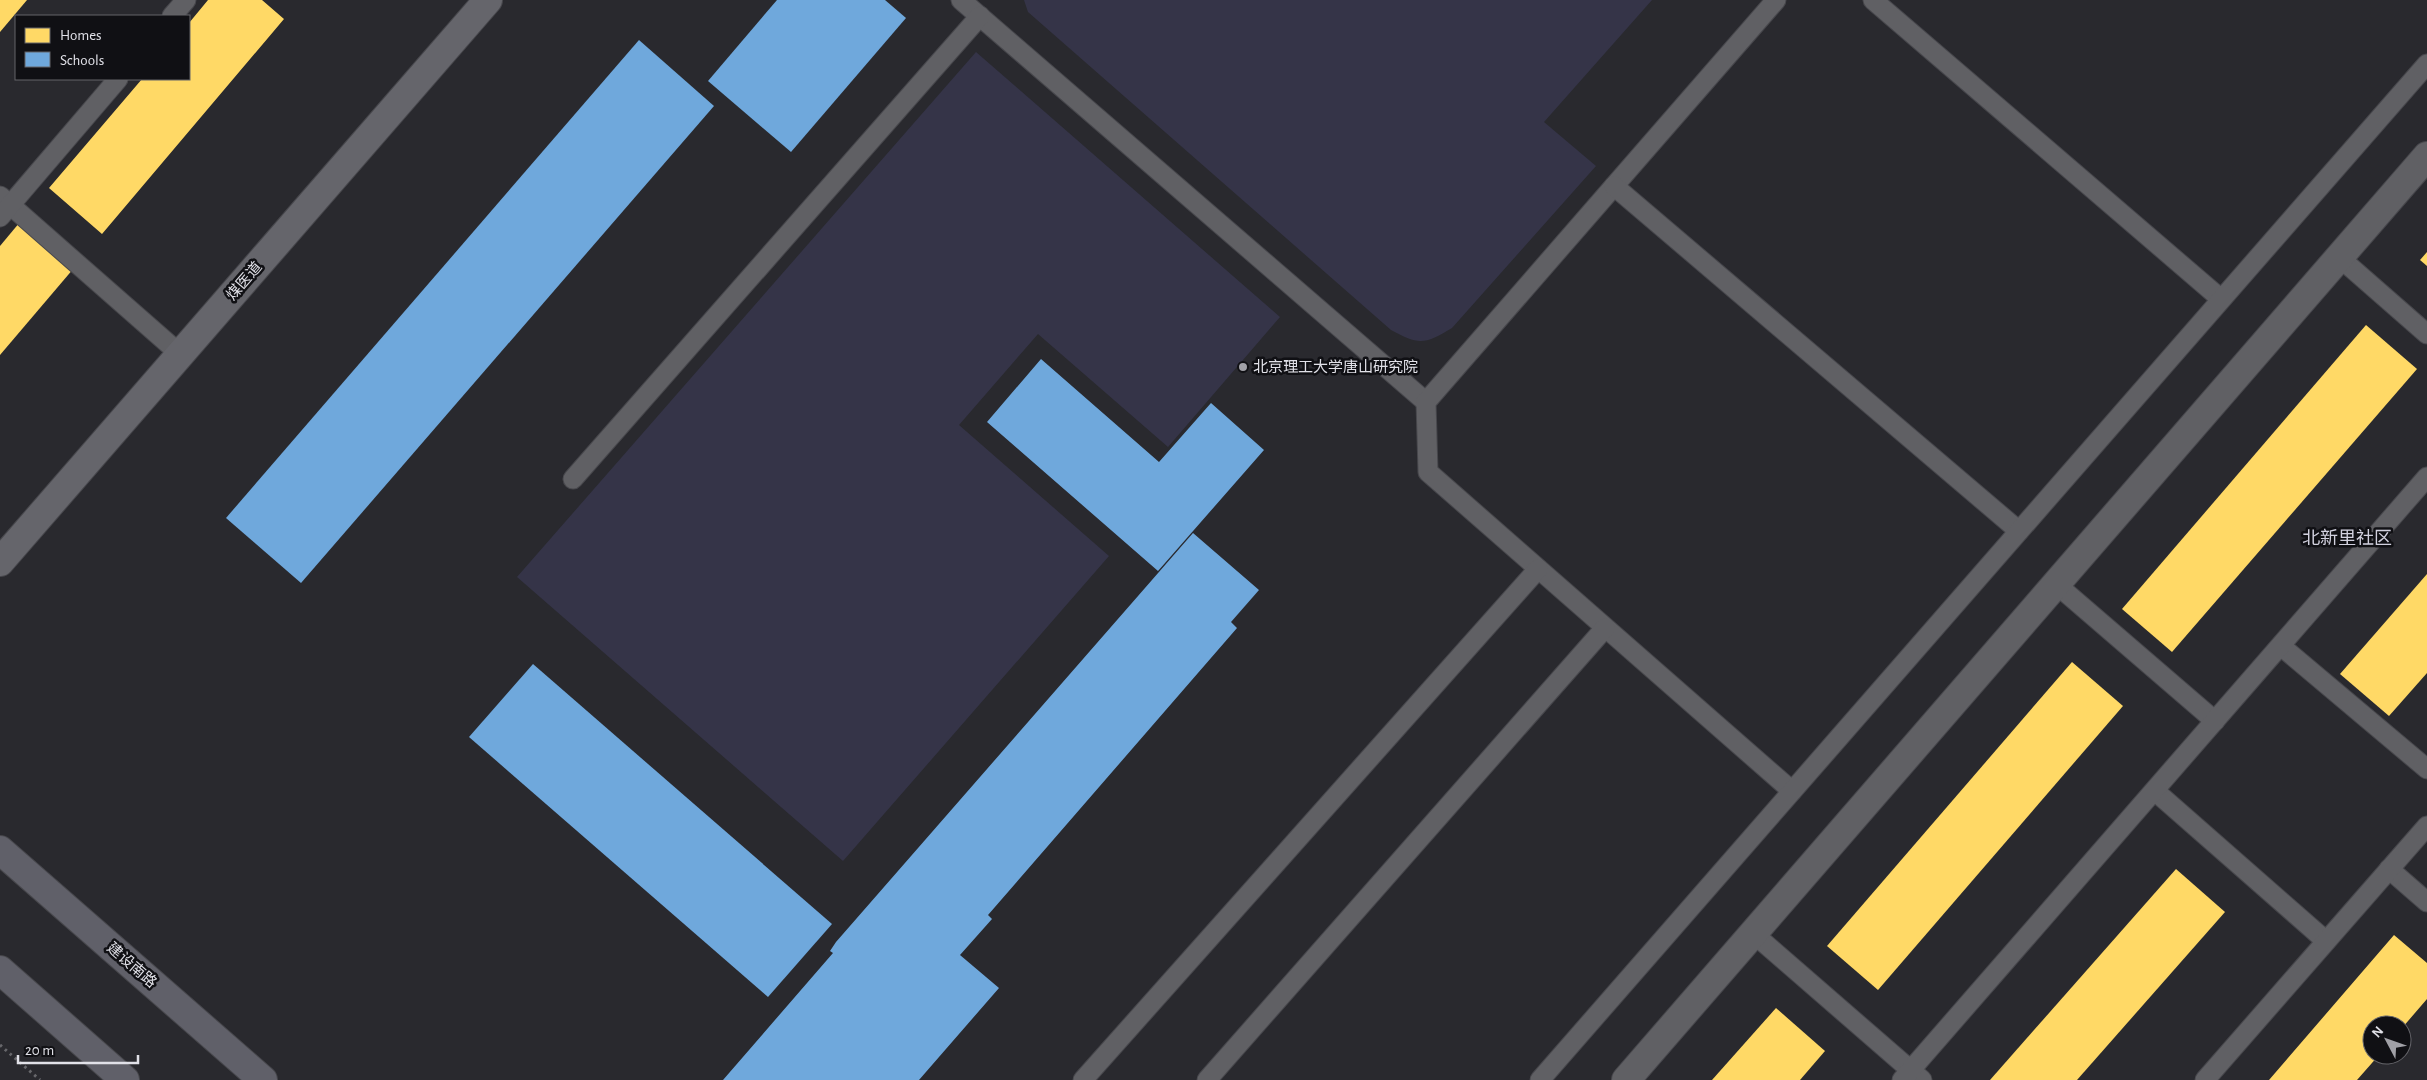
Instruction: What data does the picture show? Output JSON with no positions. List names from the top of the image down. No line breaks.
{"streets":{"main road":["建设南路"],"street":["煤医道"]},"districts":["北新里社区"],"places":["北京理工大学唐山研究院"],"legend":["Homes","Schools"],"scale_bar":"20 m","north":"top left"}
